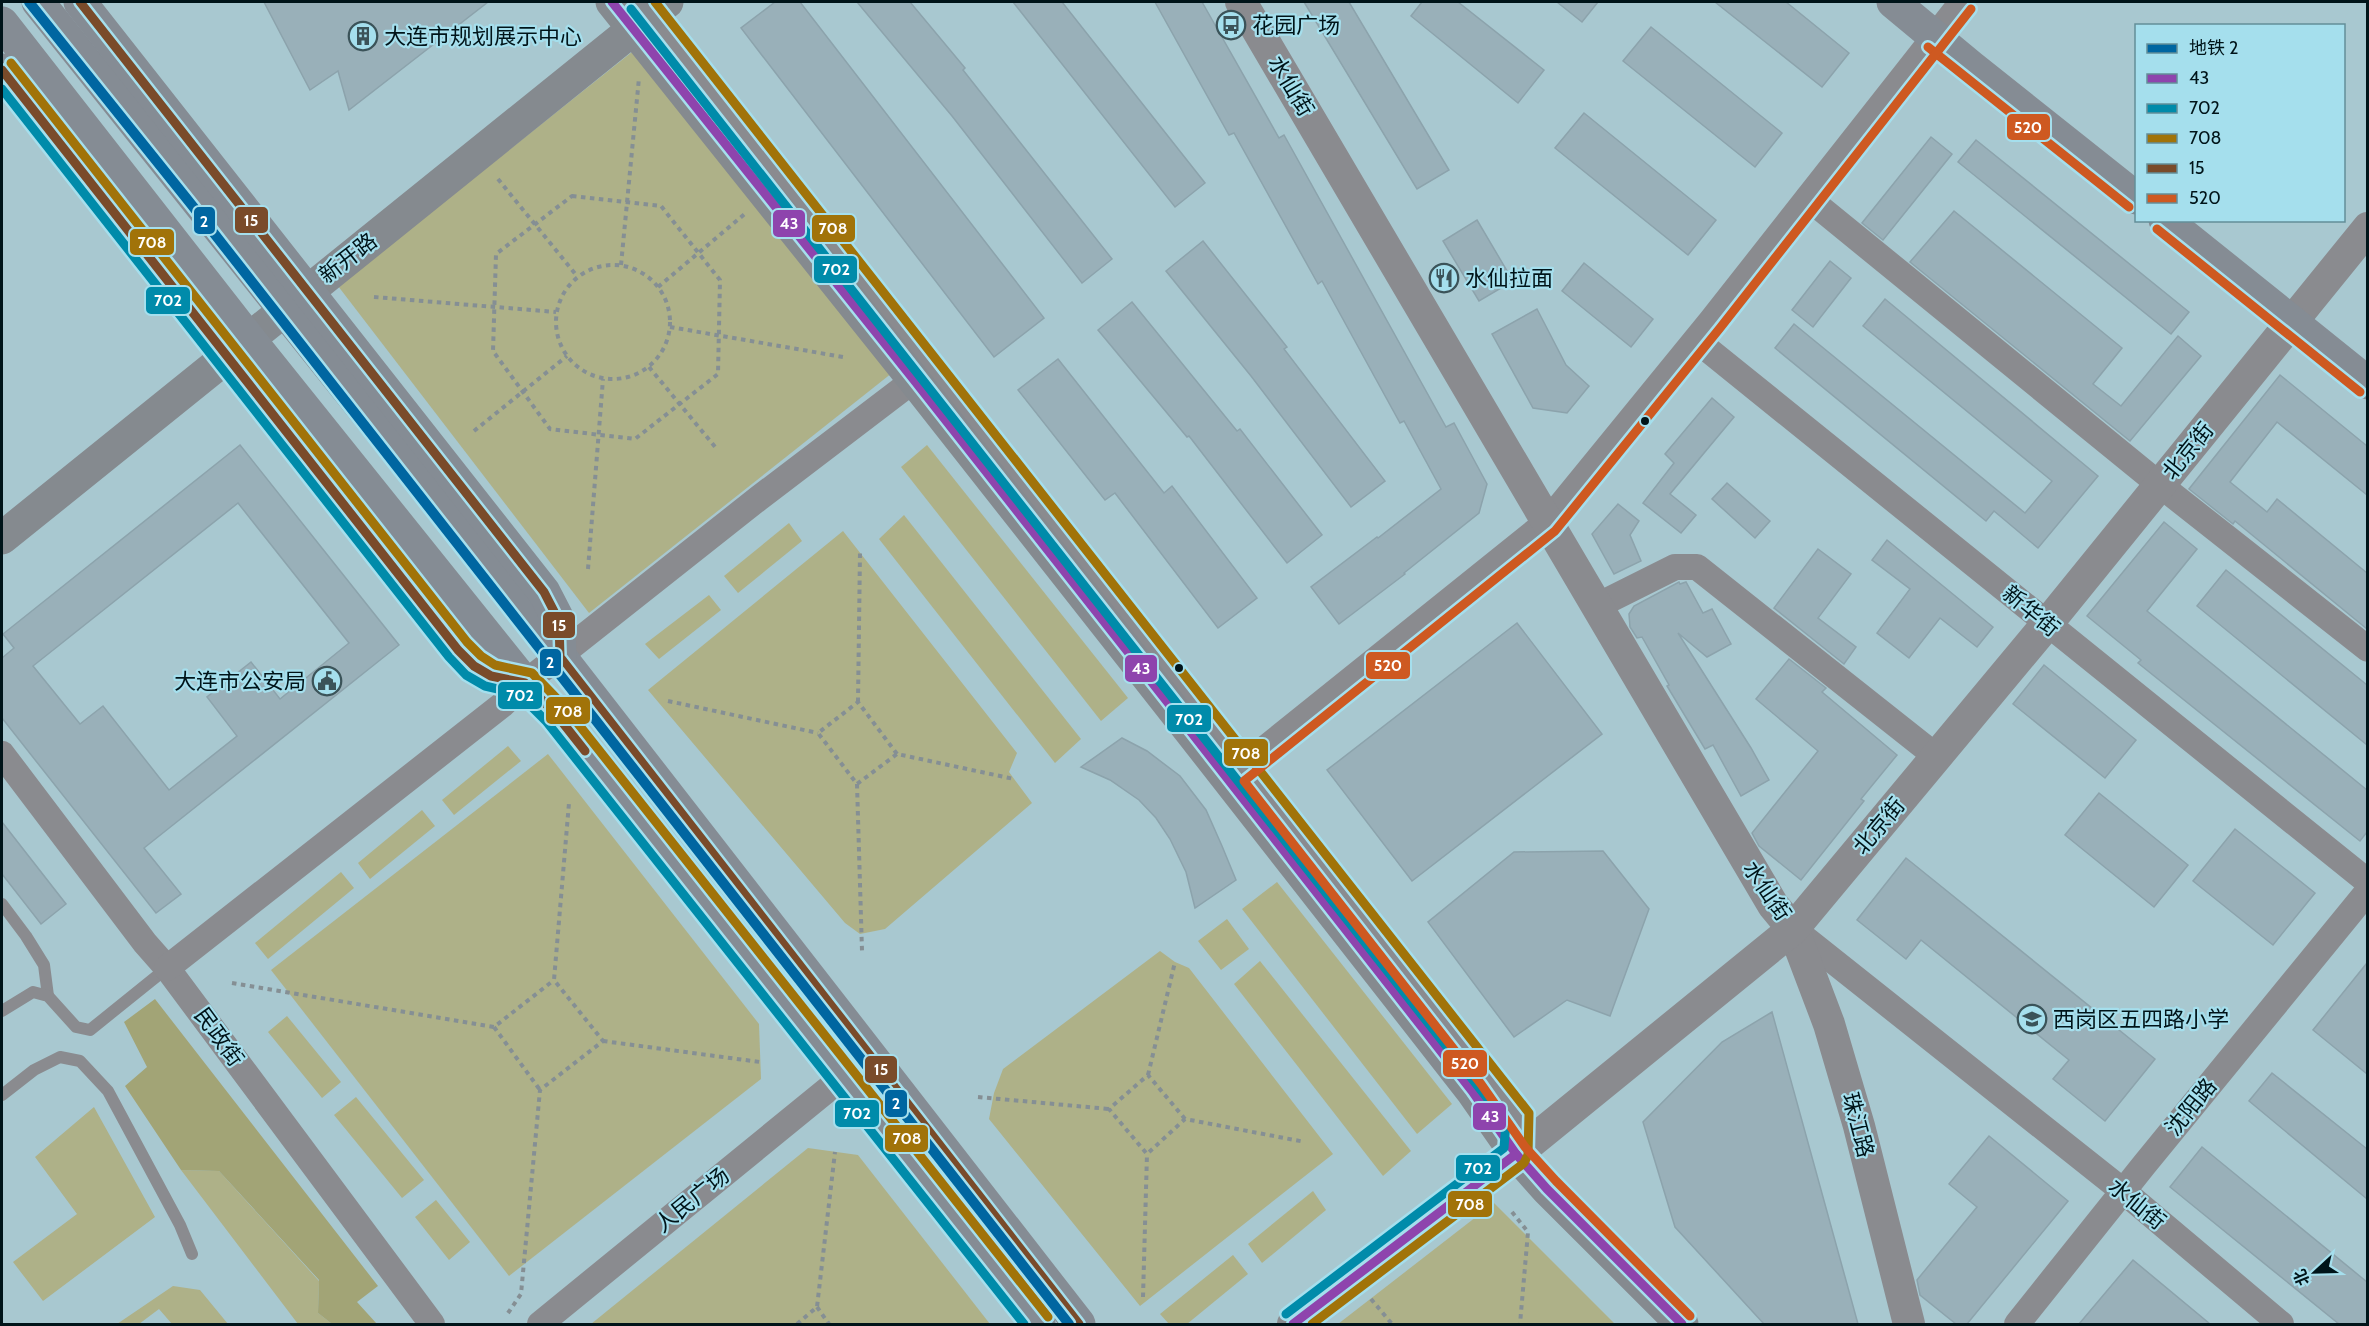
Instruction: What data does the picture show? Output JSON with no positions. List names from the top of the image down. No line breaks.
{"streets":{"main road":["新开路"],"street":["水仙街","北京街","新华街","民政街","沈阳路","珠江路","人民广场"]},"crossings":[["水仙街","北京街"],["水仙街","沈阳路"],["水仙街","珠江路"],["北京街","新华街"],["北京街","珠江路"]],"places":{"bus stop":["花园广场"],"building":["大连市规划展示中心"],"restaurant":["水仙拉面"],"public building":["大连市公安局"],"school or university":["西岗区五四路小学"]},"lines":["metro line 2","transit line 43","transit line 708","transit line 15","transit line 702","transit line 520"],"legend":["地铁 2","43","702","708","15","520"],"north":"left"}
